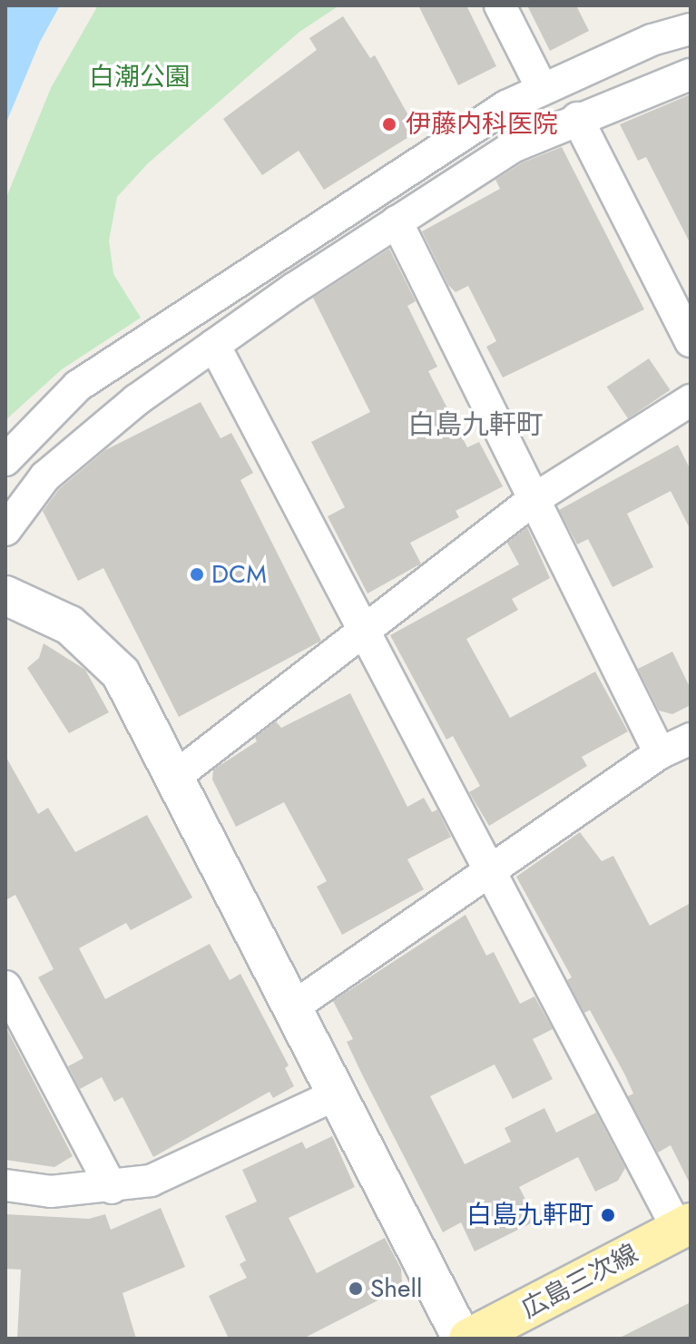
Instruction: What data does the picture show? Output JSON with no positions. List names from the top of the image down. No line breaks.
{"streets":{"main road":["広島三次線"]},"districts":["白島九軒町"],"parks":["白潮公園"],"places":["伊藤内科医院","DCM","白島九軒町","Shell"]}
